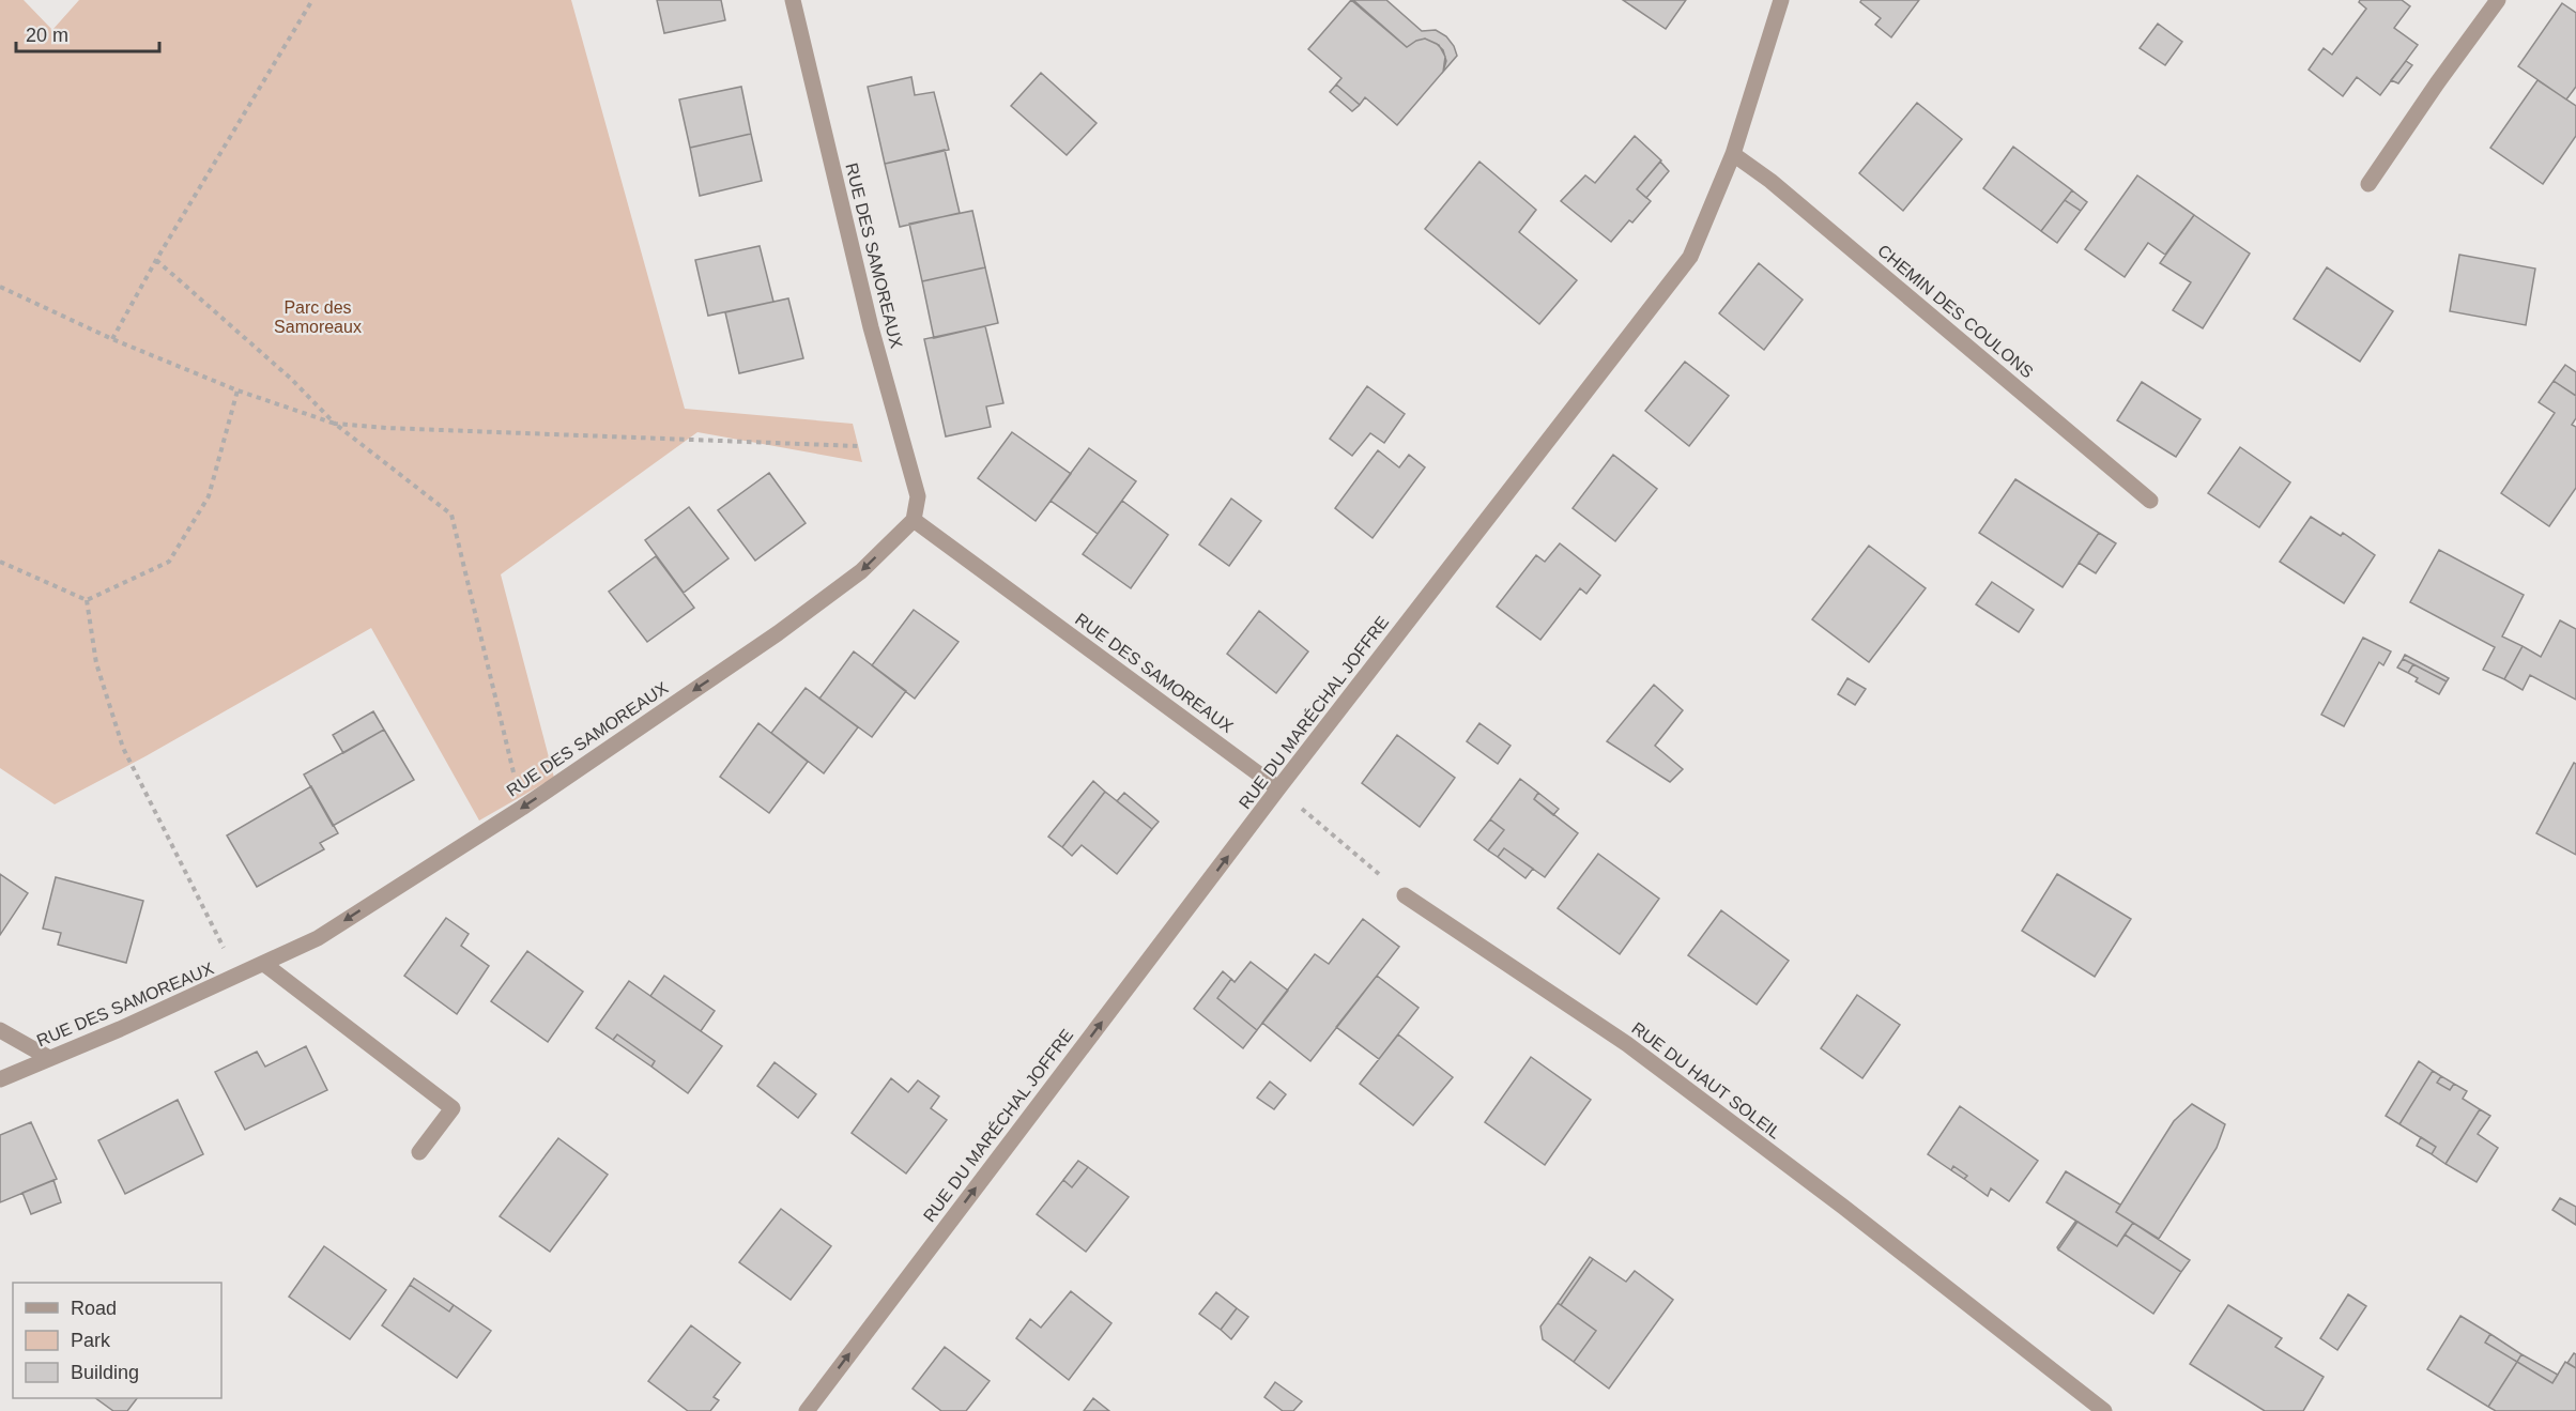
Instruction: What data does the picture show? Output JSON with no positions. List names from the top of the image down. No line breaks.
{"streets":{"street":["RUE DES SAMOREAUX","CHEMIN DES COULONS","RUE DU MARÉCHAL JOFFRE","RUE DU HAUT SOLEIL"]},"crossings":[["RUE DES SAMOREAUX","RUE DU MARÉCHAL JOFFRE"],["CHEMIN DES COULONS","RUE DU MARÉCHAL JOFFRE"]],"one_way":["RUE DES SAMOREAUX","RUE DU MARÉCHAL JOFFRE"],"parks":["Parc des Samoreaux"],"legend":["Road","Park","Building"],"scale_bar":"20 m"}
